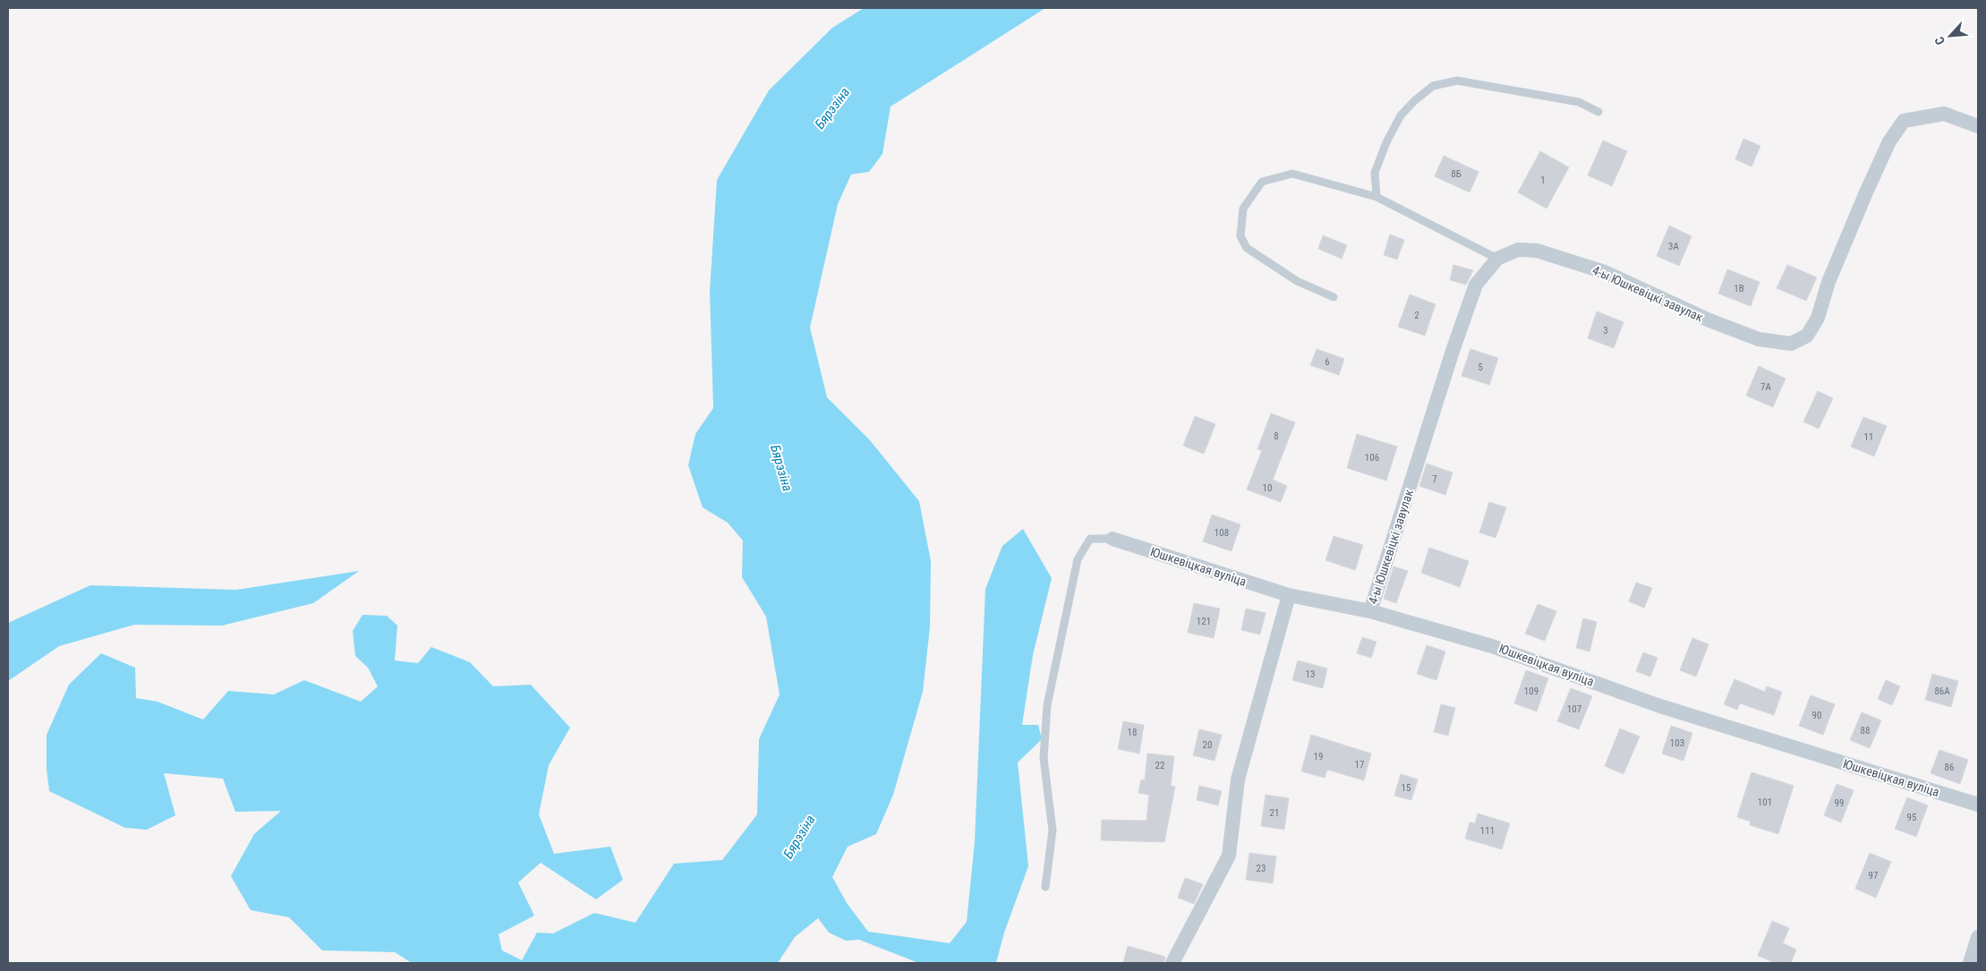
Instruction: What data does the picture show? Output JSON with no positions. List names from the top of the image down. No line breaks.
{"streets":{"street":["4-ы Юшкевіцкі завулак","Юшкевіцкая вуліца"]},"crossings":[["4-ы Юшкевіцкі завулак","Юшкевіцкая вуліца"]],"water":["Бярэзіна"],"house_numbers":["8Б","1","3А","1В","2","3","6","5","7А","8","11","106","7","10","108","121","13","109","86А","107","90","88","18","103","20","19","17","22","86","15","101","99","21","95","111","23","97"],"north":"bottom left"}
